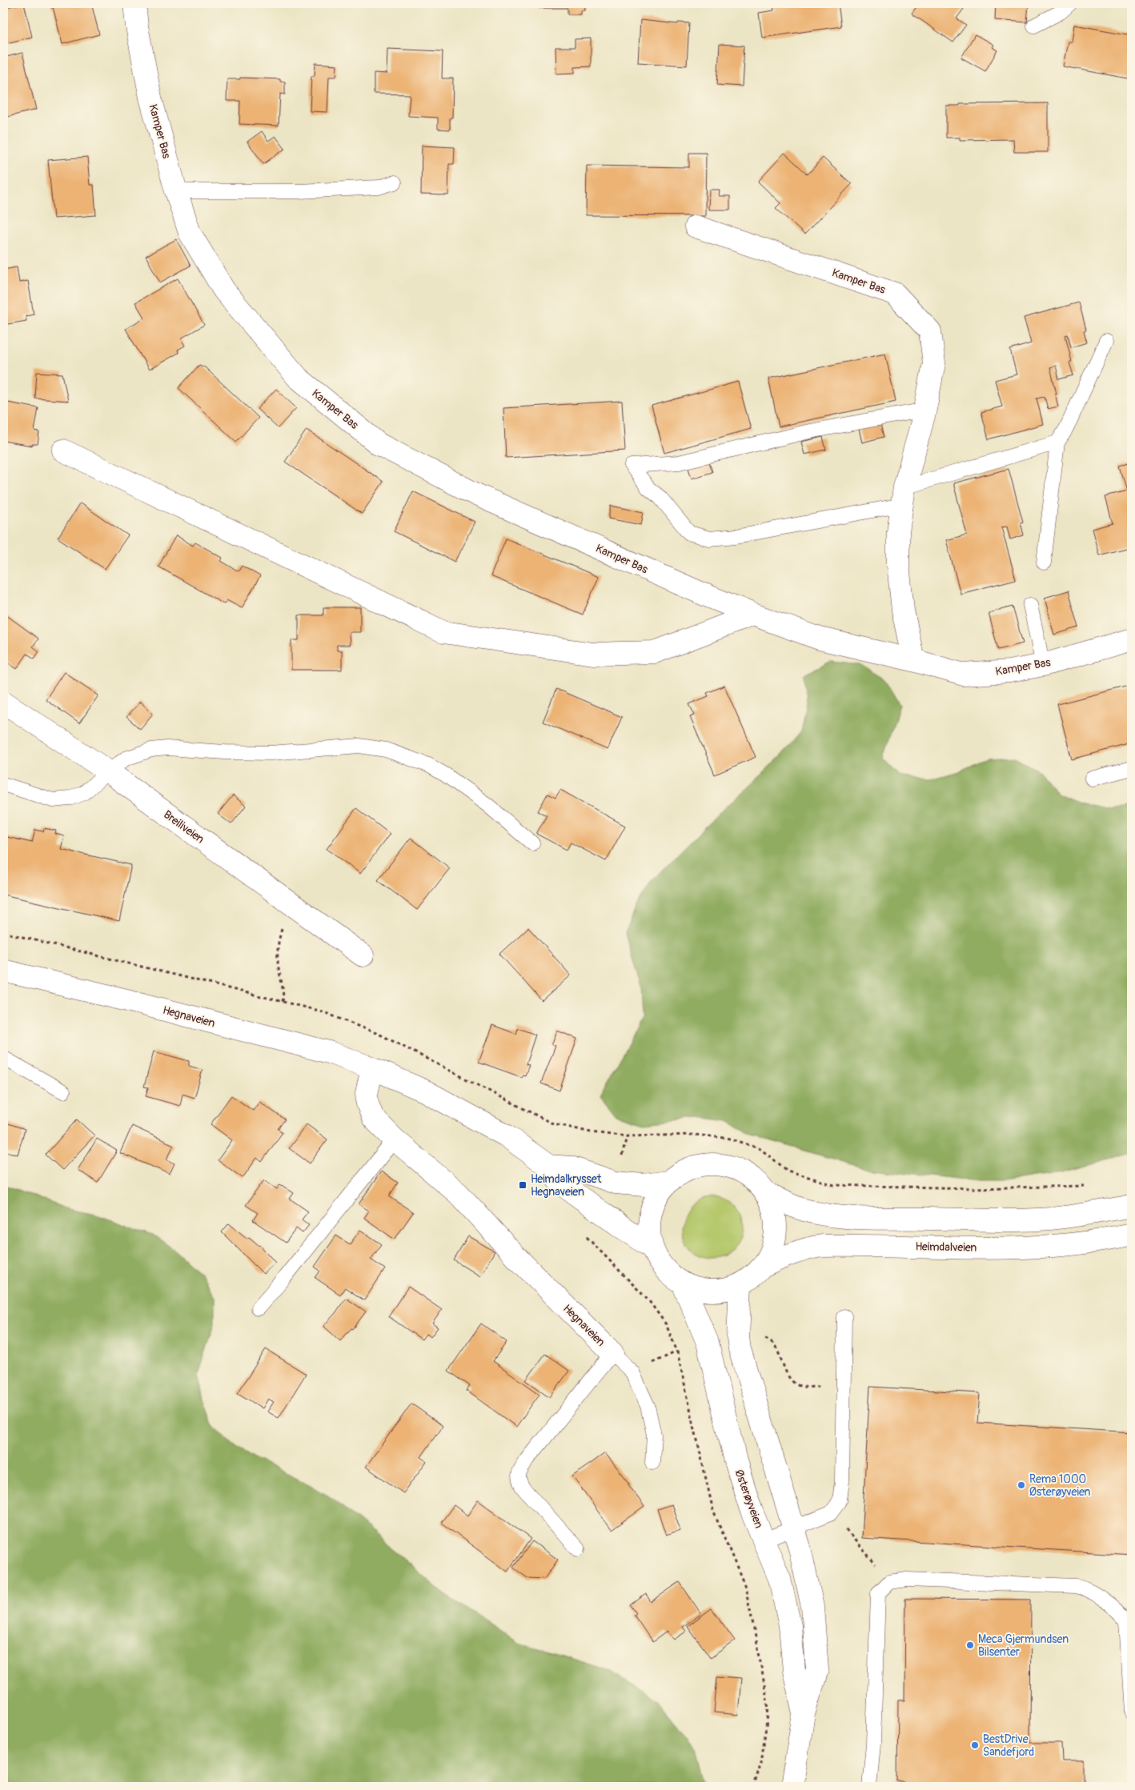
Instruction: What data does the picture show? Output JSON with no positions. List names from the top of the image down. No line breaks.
{"streets":{"street":["Kamper Bas","Breiliveien","Hegnaveien","Heimdalveien","Østerøyveien"]},"crossings":[["Hegnaveien","Heimdalveien"],["Hegnaveien","Østerøyveien"],["Heimdalveien","Østerøyveien"]],"places":{"transit":["Heimdalkrysset Hegnaveien"],"other":["Rema 1000 Østerøyveien","Meca Gjermundsen Bilsenter","BestDrive Sandefjord"]}}
